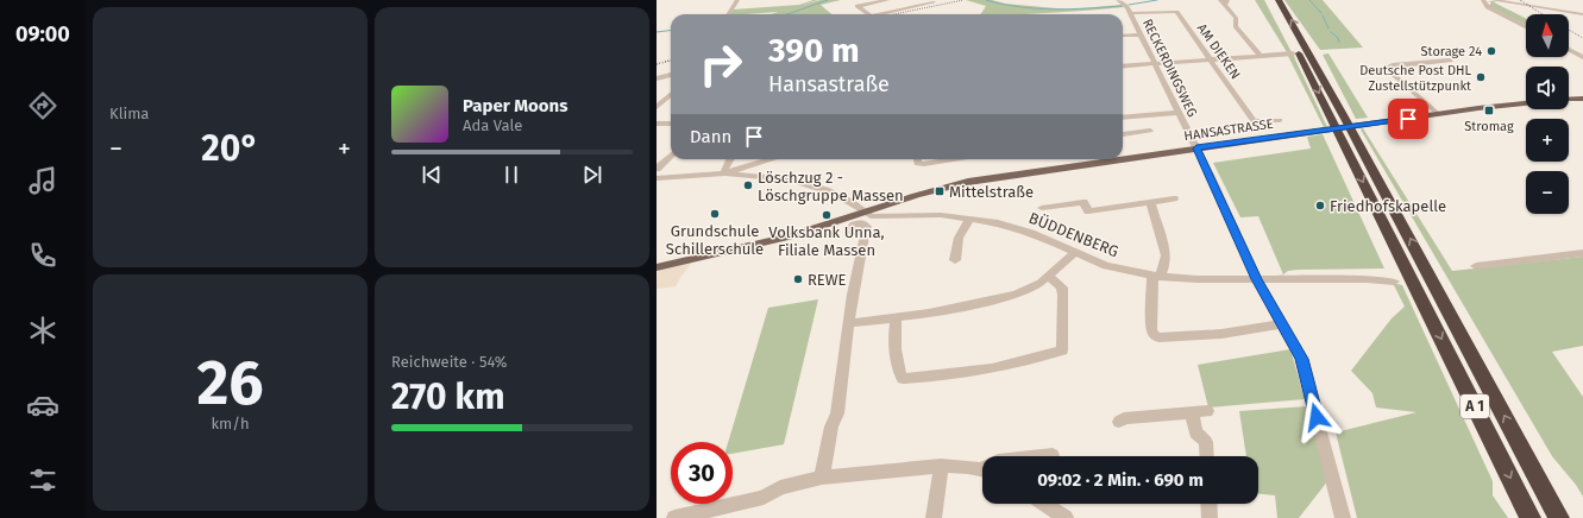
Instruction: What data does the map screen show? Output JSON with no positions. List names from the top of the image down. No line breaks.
{"streets":{"highway":["A 1"],"main road":["HANSASTRASSE"],"street":["AM DIEKEN","RECKERDINGSWEG","BÜDDENBERG"]},"crossings":[["AM DIEKEN","RECKERDINGSWEG"],["RECKERDINGSWEG","HANSASTRASSE"],["RECKERDINGSWEG","BÜDDENBERG"],["HANSASTRASSE","BÜDDENBERG"]],"places":{"other":["Storage 24","Deutsche Post DHL Zustellstützpunkt","Löschzug 2 - Löschgruppe Massen","Friedhofskapelle","Grundschule Schillerschule","Volksbank Unna, Filiale Massen","REWE"],"transit":["Stromag","Mittelstraße"]},"north":"top","page":{"tabs":"09:00","tile":["Klima",["26","km/h"],["Reichweite · 54%","270 km"]],"map_buttons":["+","−"],"turn":["390 m","Hansastraße"],"song":["Paper Moons","Ada Vale"],"then":"Dann","heat":["−","20°","+"],"limit":"30","trip":"09:02 · 2 Min. · 690 m"}}
